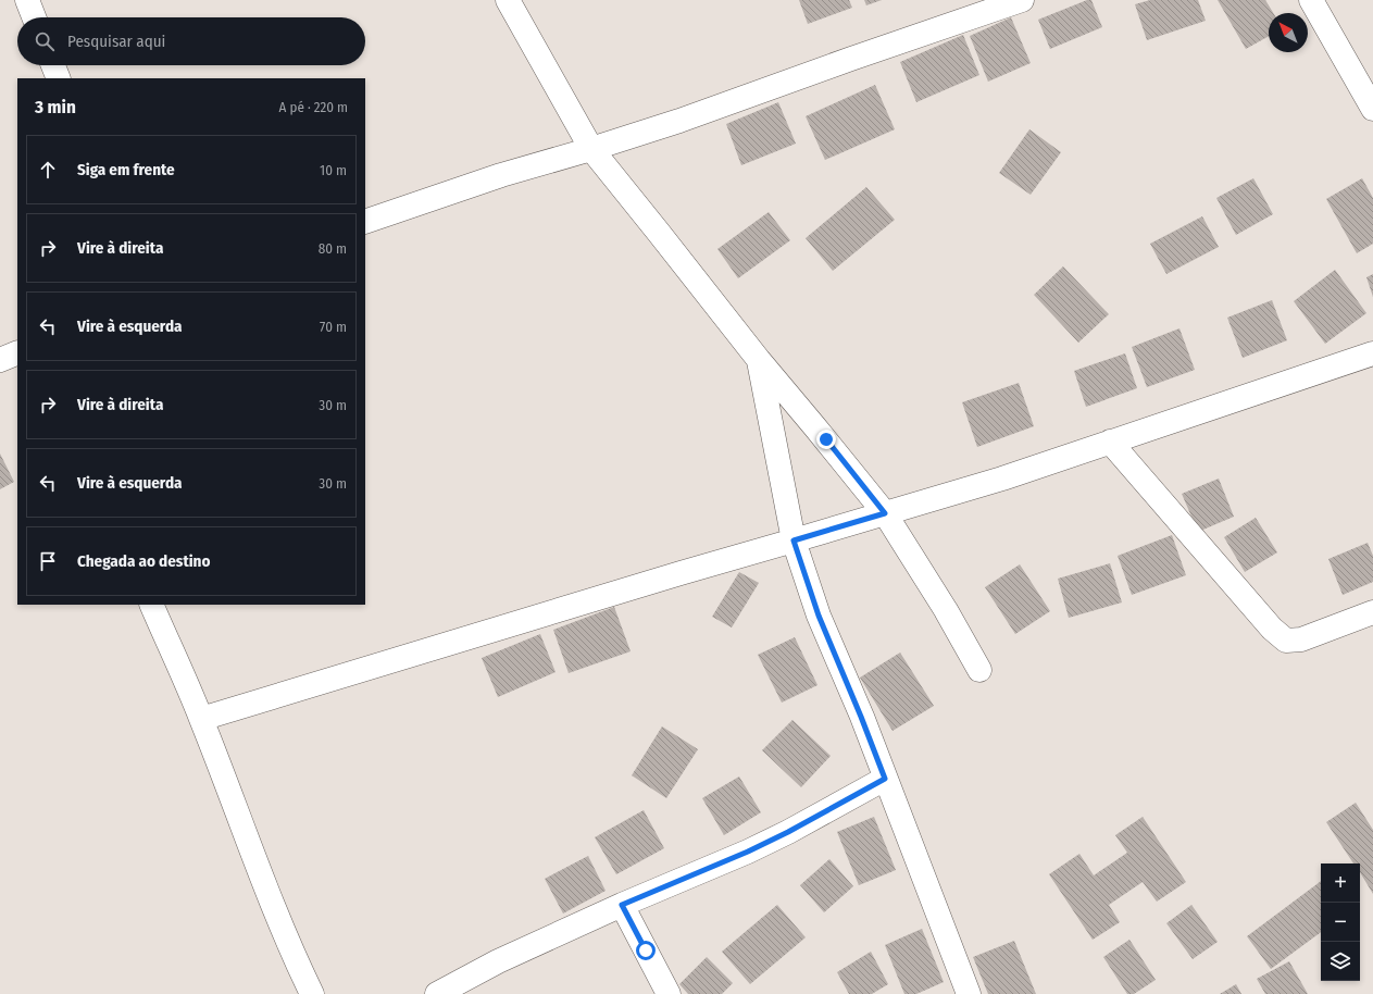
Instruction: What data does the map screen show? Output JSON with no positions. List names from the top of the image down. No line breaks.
{"north":"top left","page":{"search":"Pesquisar aqui","heading":["3 min","A pé · 220 m"],"list":[["Siga em frente","10 m"],["Vire à direita","80 m"],["Vire à esquerda","70 m"],["Vire à direita","30 m"],["Vire à esquerda","30 m"],"Chegada ao destino"],"map_buttons":["+","−"]}}
